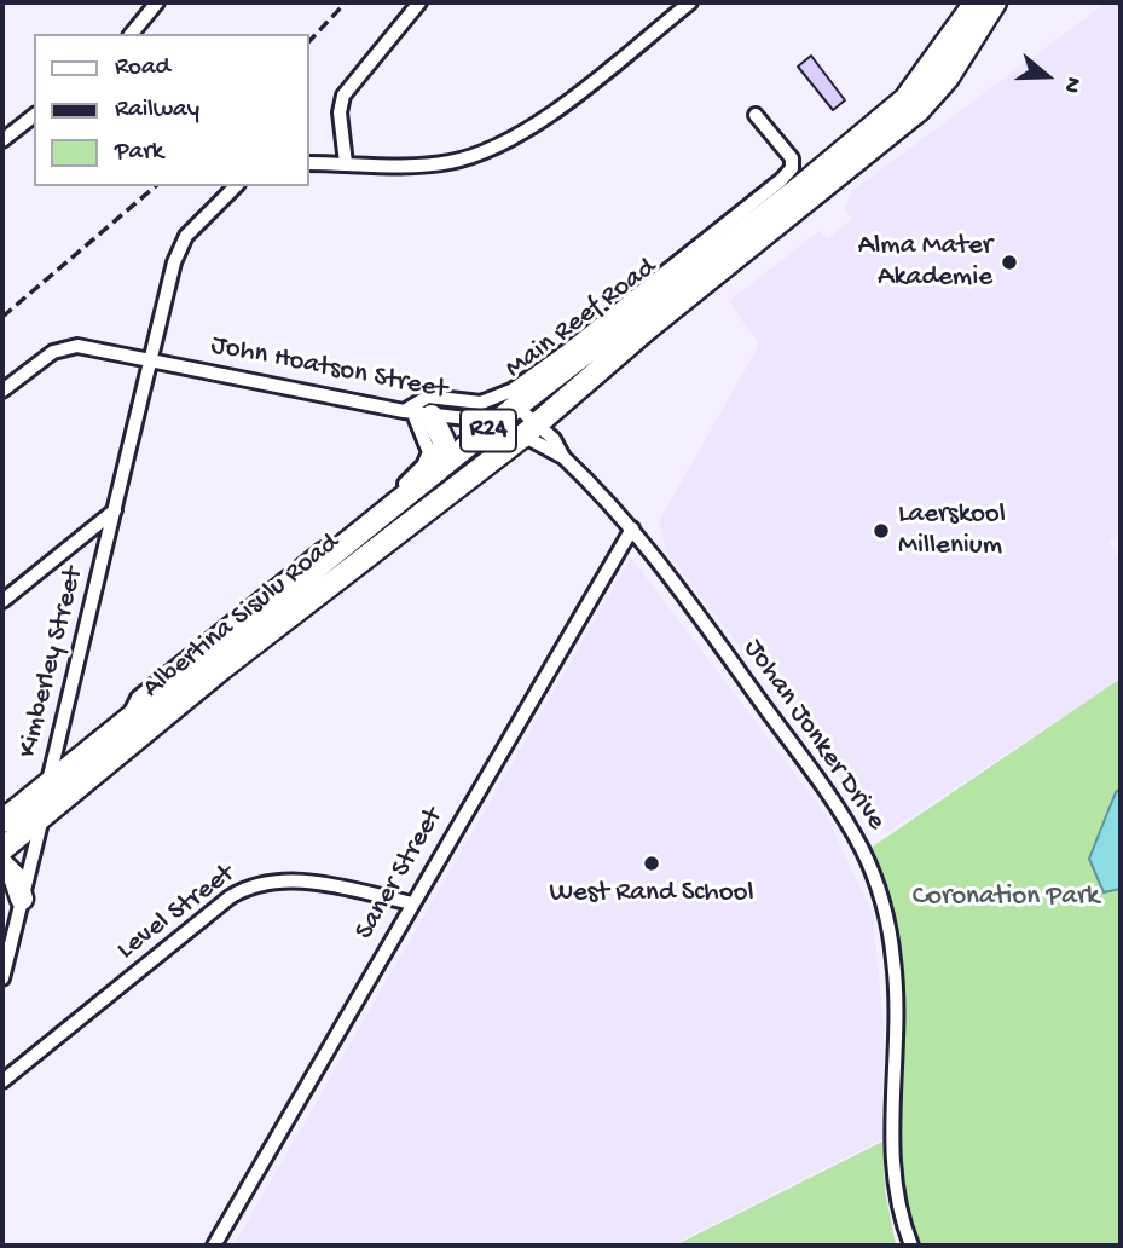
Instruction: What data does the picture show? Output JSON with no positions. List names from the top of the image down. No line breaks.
{"streets":{"main road":["Main Reef Road","R24","Albertina Sisulu Road"],"street":["John Hoatson Street","Kimberley Street","Johan Jonker Drive","Saner Street","Level Street"]},"crossings":[["Main Reef Road","John Hoatson Street"],["Main Reef Road","Albertina Sisulu Road"],["Main Reef Road","Kimberley Street"],["Main Reef Road","Johan Jonker Drive"],["John Hoatson Street","Kimberley Street"],["John Hoatson Street","Johan Jonker Drive"],["Albertina Sisulu Road","Kimberley Street"],["Albertina Sisulu Road","Johan Jonker Drive"],["Johan Jonker Drive","Saner Street"],["Saner Street","Level Street"]],"parks":["Coronation Park"],"places":["Alma Mater Akademie","Laerskool Millenium","West Rand School"],"legend":["Road","Railway","Park"],"north":"right"}
